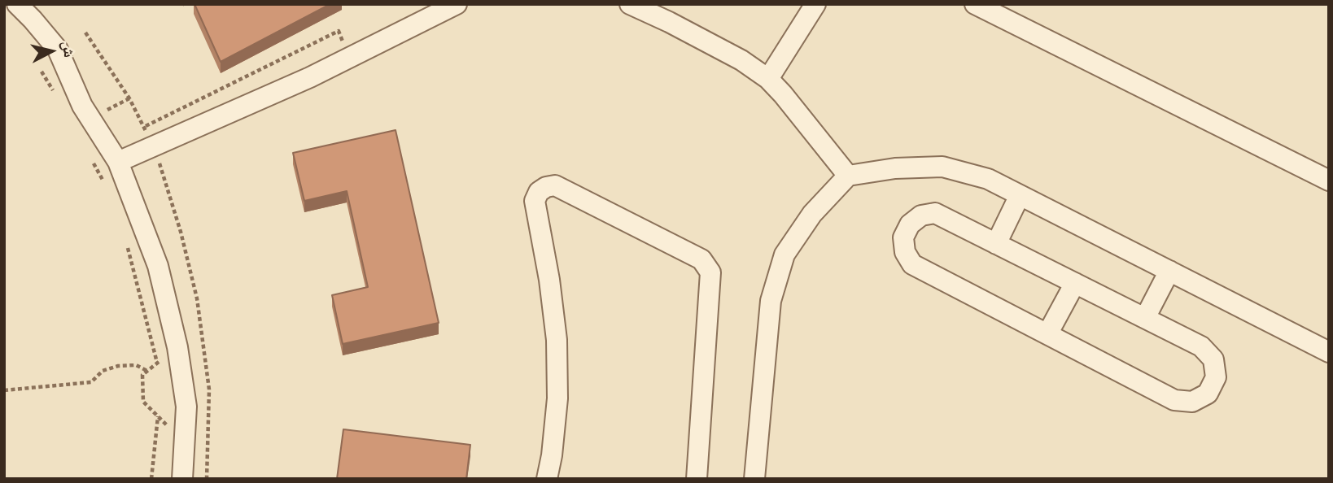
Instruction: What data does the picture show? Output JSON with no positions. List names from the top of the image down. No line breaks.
{"north":"right"}
